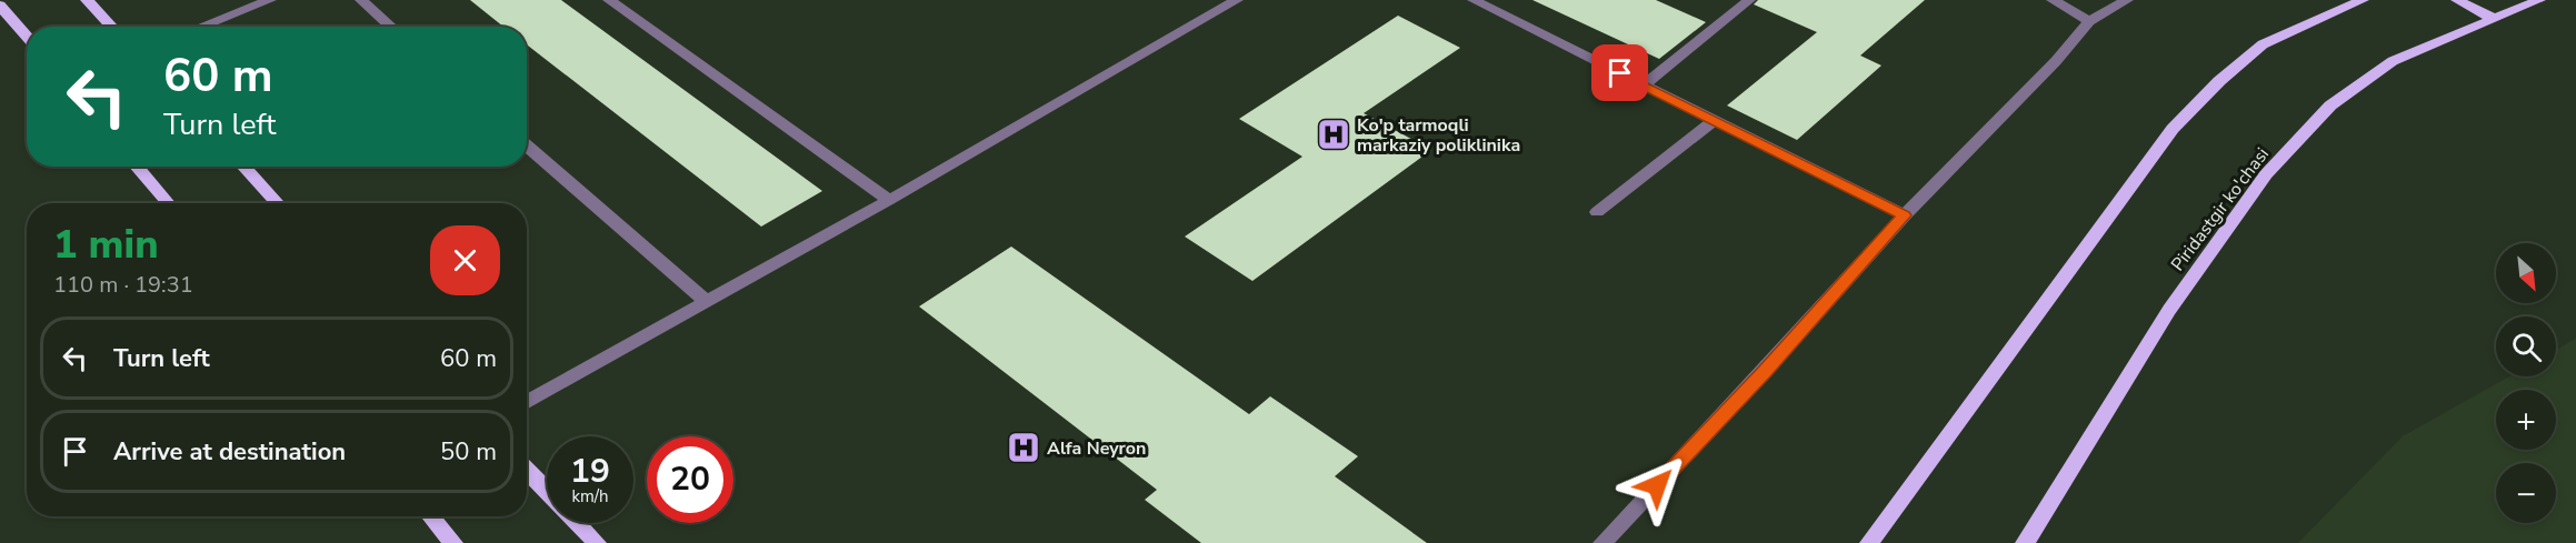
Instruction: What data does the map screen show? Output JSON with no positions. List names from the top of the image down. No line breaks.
{"streets":{"main road":["Piridastgir ko'chasi"]},"places":{"hospital":["Ko'p tarmoqli markaziy poliklinika","Alfa Neyron"]},"north":"bottom right","page":{"turn":["60 m","Turn left"],"heading":["1 min","110 m · 19:31"],"map_buttons":["+","−"],"list":[{"name":"Turn left","value":"60 m"},{"name":"Arrive at destination","value":"50 m"}],"speed":"19 km/h","limit":"20"}}
